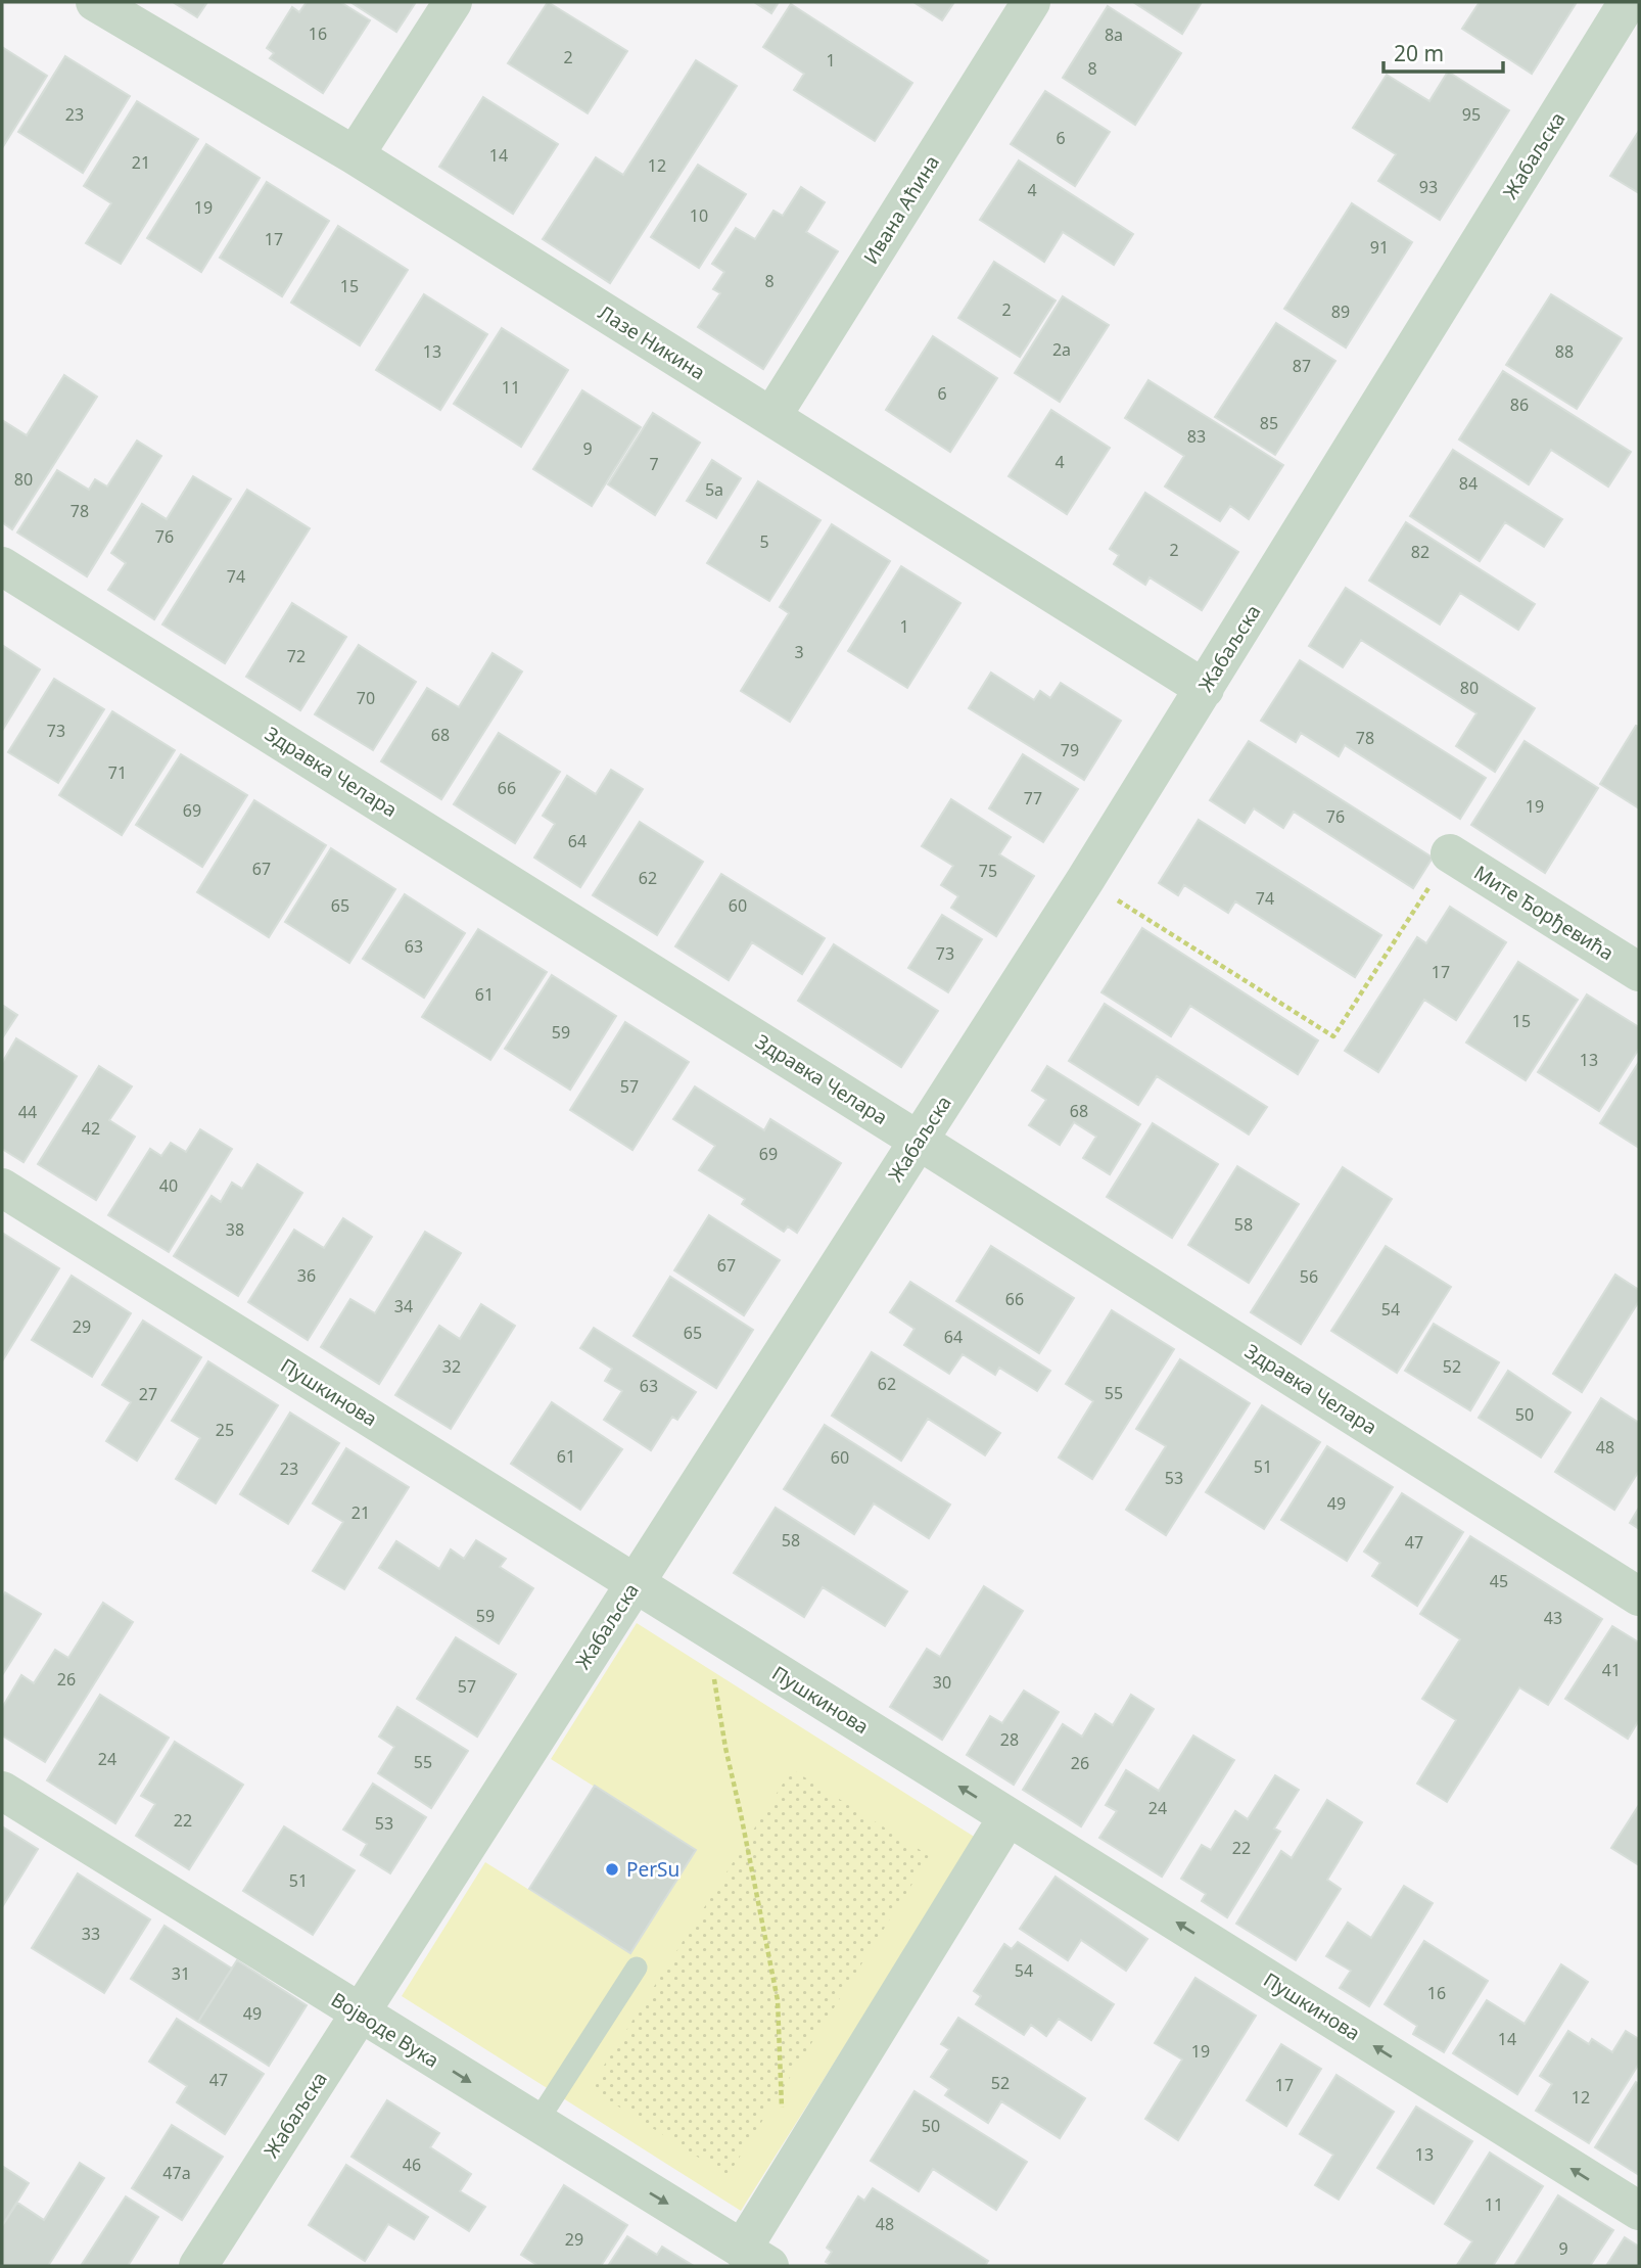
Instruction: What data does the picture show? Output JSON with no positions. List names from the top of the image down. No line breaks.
{"streets":{"street":["Жабаљска","Ивана Аћина","Лазе Никина","Здравка Челара","Мите Ђорђевића","Пушкинова","Војводе Вука"]},"crossings":[["Жабаљска","Лазе Никина"],["Жабаљска","Здравка Челара"],["Жабаљска","Пушкинова"],["Жабаљска","Војводе Вука"],["Ивана Аћина","Лазе Никина"]],"one_way":["Пушкинова","Војводе Вука"],"places":["PerSu"],"house_numbers":["16","8a","2","1","8","23","95","6","14","21","12","93","4","19","10","17","91","8","15","2","89","2a","13","88","87","11","6","86","85","83","9","4","7","80","84","5a","78","76","5","2","82","74","1","3","72","80","70","73","68","78","79","71","66","77","19","69","76","64","67","75","62","74","65","60","63","73","17","61","15","59","13","57","68","44","42","69","40","58","38","67","36","56","66","34","54","29","65","64","32","52","62","63","55","27","50","25","48","61","60","51","23","53","49","21","58","47","45","59","43","41","26","30","57","28","24","55","26","24","22","53","22","51","33","54","31","16","49","14","19","47","52","17","12","50","13","46","47a","11","48","29","9"],"scale_bar":"20 m"}
